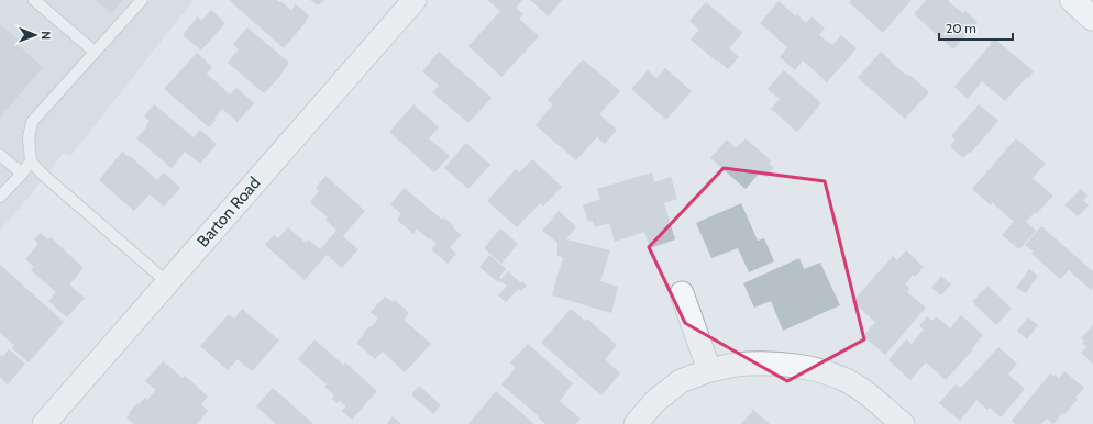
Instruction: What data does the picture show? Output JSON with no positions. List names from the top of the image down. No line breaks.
{"streets":{"street":["Barton Road"]},"scale_bar":"20 m","north":"right"}
